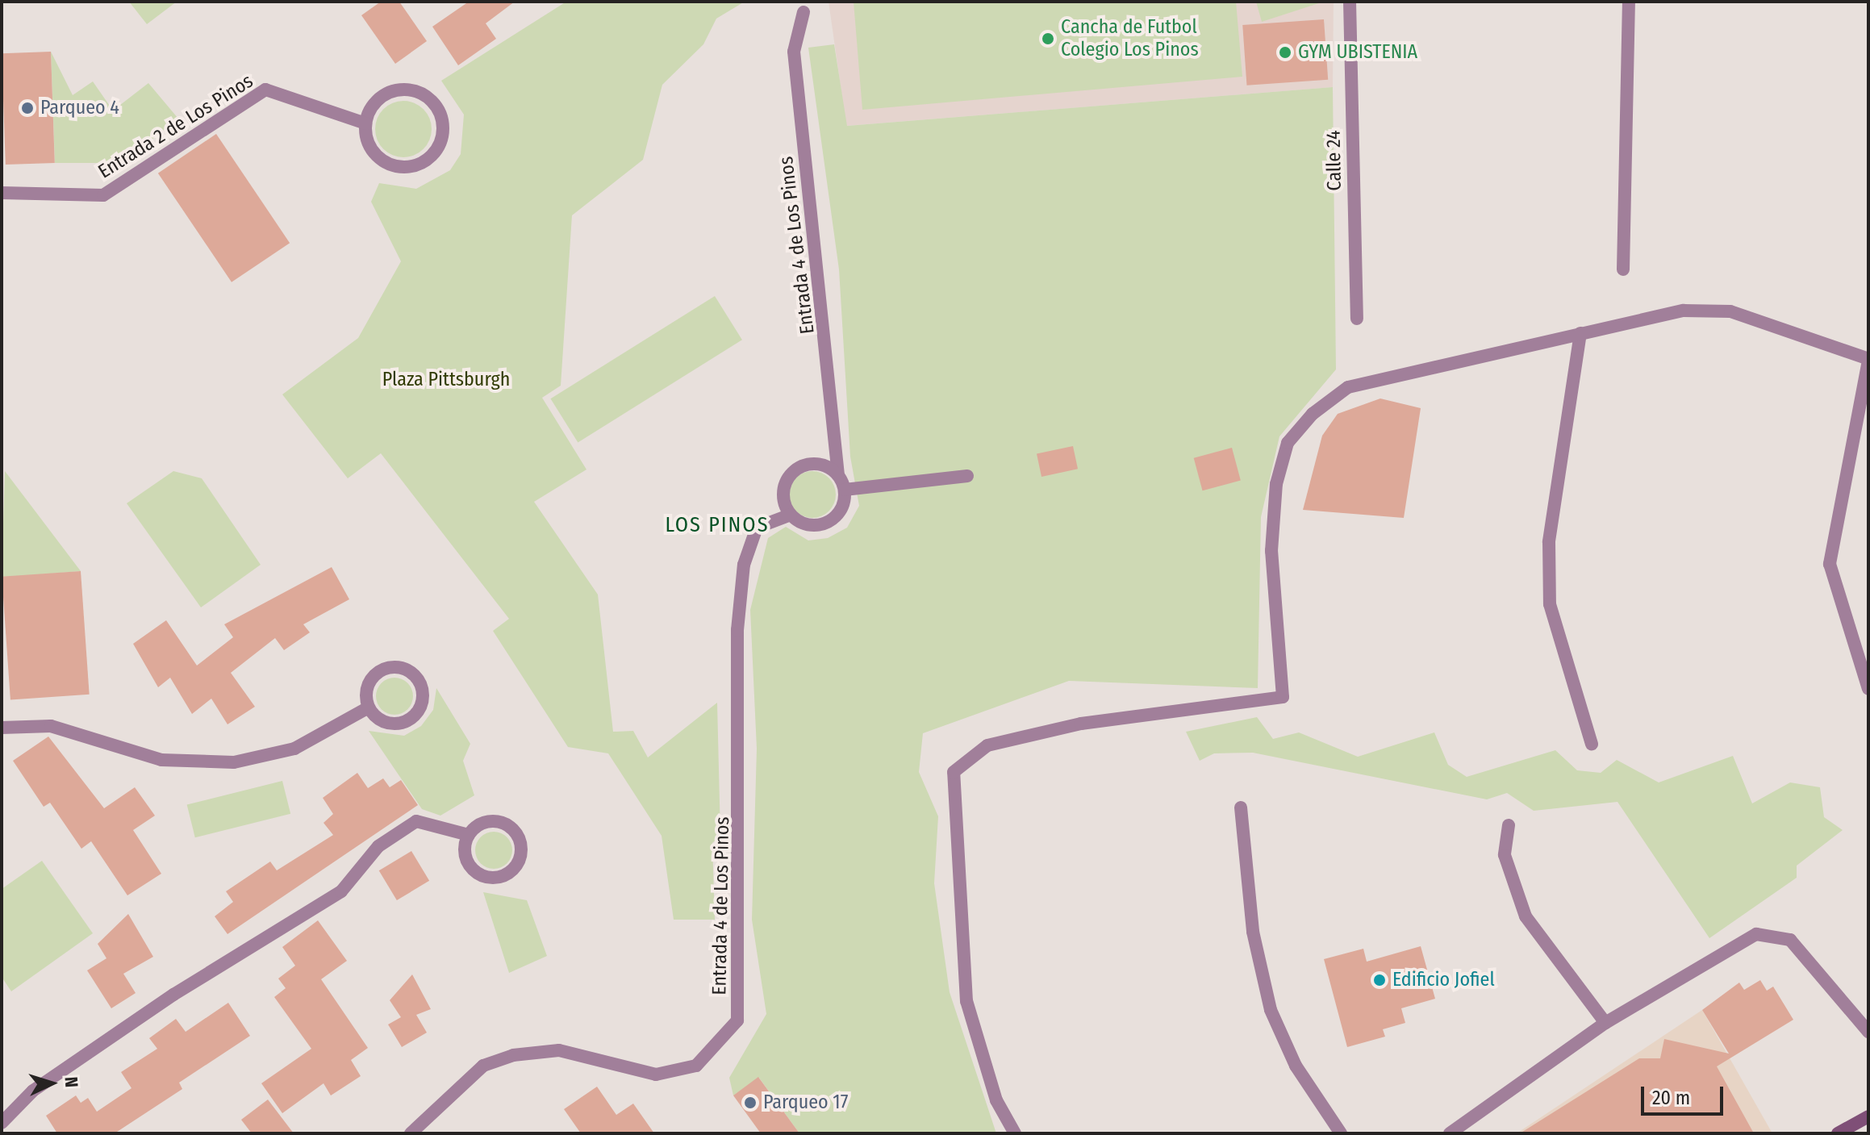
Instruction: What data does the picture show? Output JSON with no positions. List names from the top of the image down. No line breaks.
{"streets":{"street":["Entrada 2 de Los Pinos","Calle 24","Entrada 4 de Los Pinos"]},"districts":["LOS PINOS"],"parks":["Plaza Pittsburgh"],"places":["Cancha de Futbol Colegio Los Pinos","GYM UBISTENIA","Parqueo 4","Edificio Jofiel","Parqueo 17"],"scale_bar":"20 m","north":"right"}
